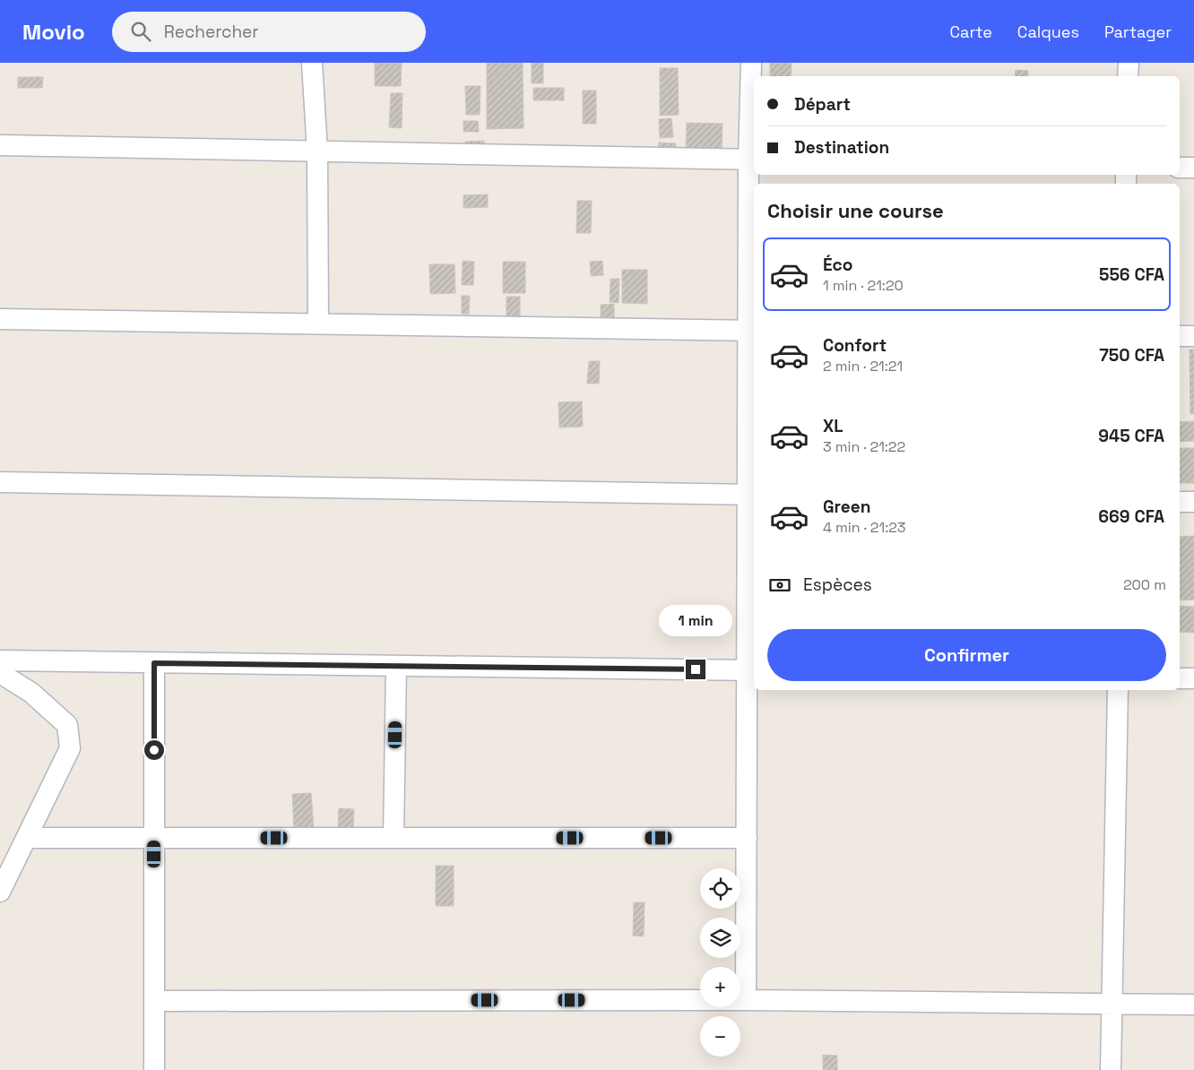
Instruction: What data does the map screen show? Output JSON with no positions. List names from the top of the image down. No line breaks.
{"page":{"header":"Movio","search":"Rechercher","nav":["Carte","Calques","Partager"],"banner":["Départ","Destination"],"heading":"Choisir une course","list":[{"name":"Éco","note":"1 min · 21:20","value":"556 CFA"},{"name":"Confort","note":"2 min · 21:21","value":"750 CFA"},{"name":"XL","note":"3 min · 21:22","value":"945 CFA"},{"name":"Green","note":"4 min · 21:23","value":"669 CFA"}],"pay":["Espèces","200 m"],"bubble":"1 min","buttons":"Confirmer","map_buttons":["+","−"]}}
